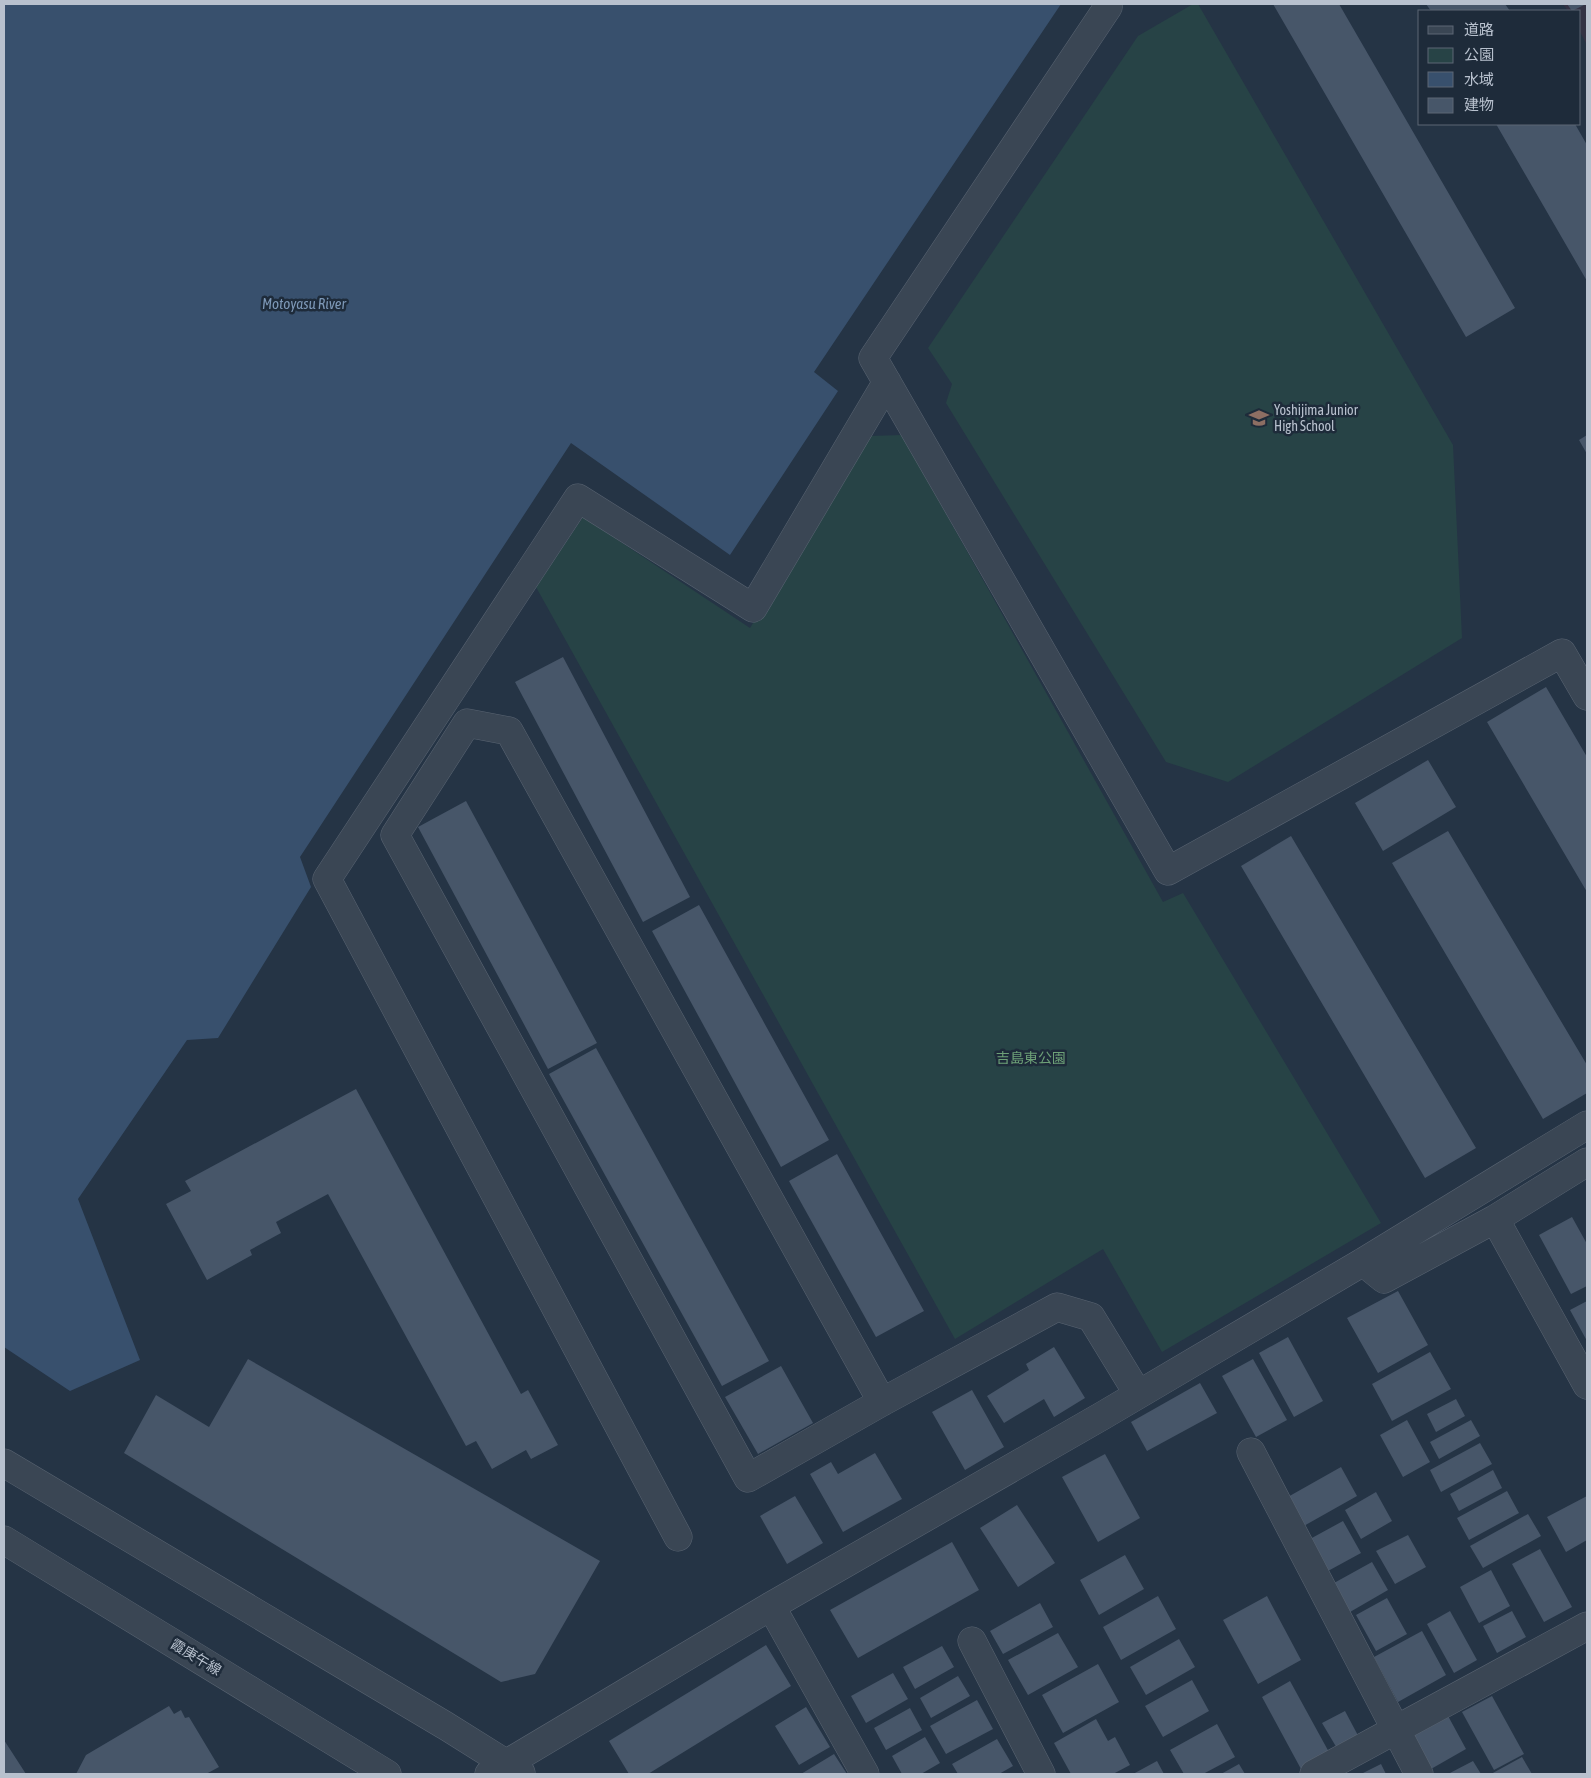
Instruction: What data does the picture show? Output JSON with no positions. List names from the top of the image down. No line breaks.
{"streets":{"street":["霞庚午線"]},"water":["Motoyasu River"],"parks":["吉島東公園"],"places":{"school or university":["Yoshijima Junior High School"]},"legend":["道路","公園","水域","建物"]}
